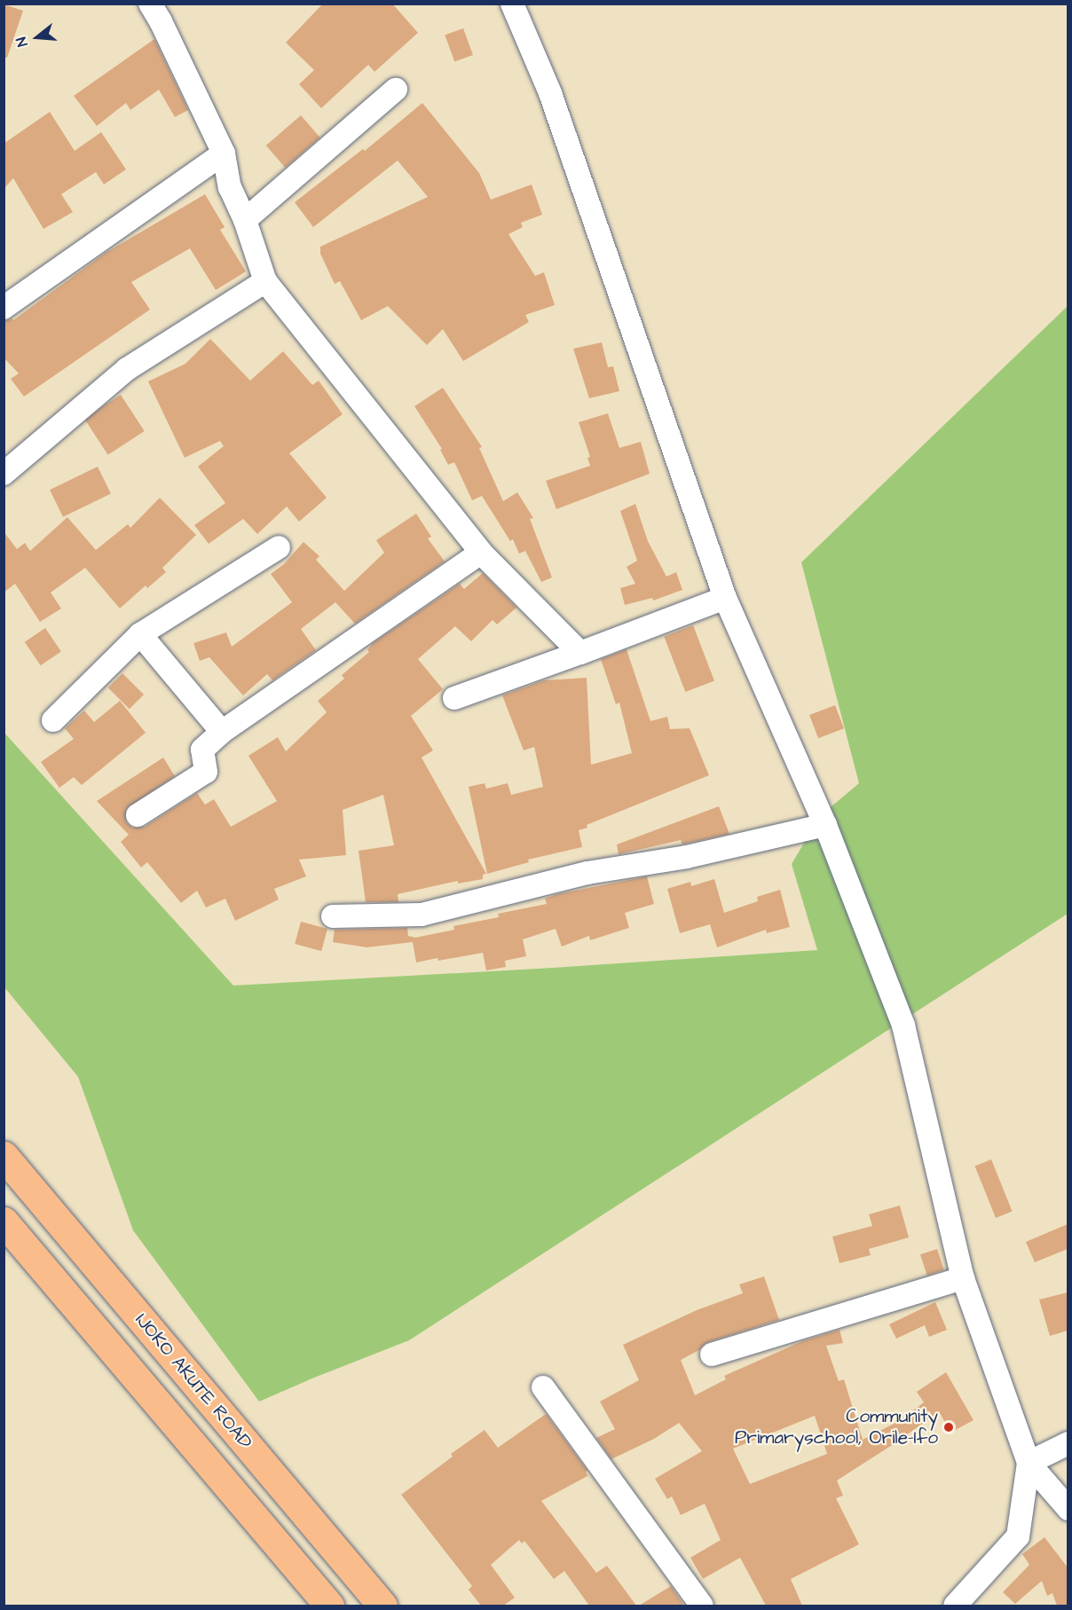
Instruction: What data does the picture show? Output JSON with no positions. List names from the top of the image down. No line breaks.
{"streets":{"main road":["IJOKO AKUTE ROAD"]},"places":["Community Primaryschool, Orile-Ifo"],"north":"left"}
